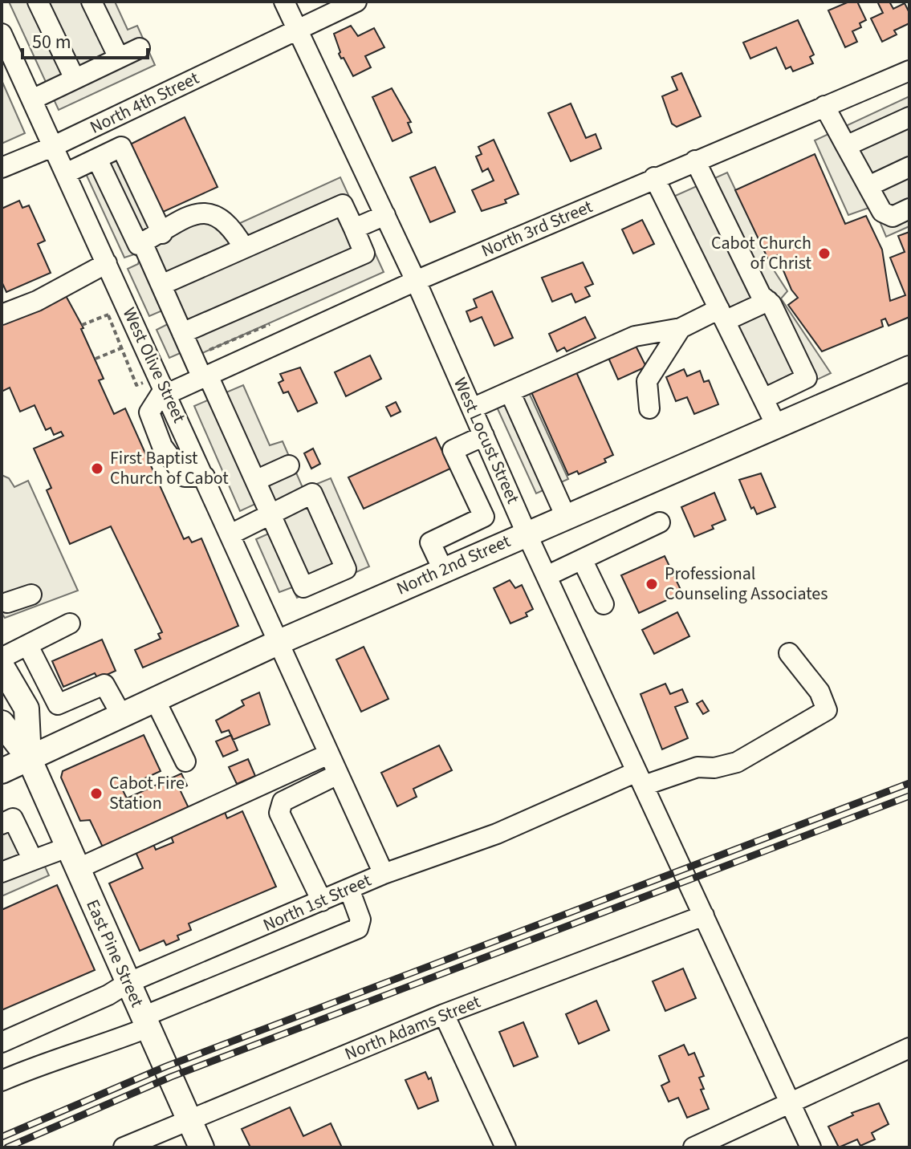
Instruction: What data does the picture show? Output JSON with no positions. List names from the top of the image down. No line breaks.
{"streets":{"main road":["North 2nd Street","East Pine Street"],"street":["North 4th Street","North 3rd Street","West Olive Street","West Locust Street","North 1st Street","North Adams Street"]},"crossings":[["North 4th Street","West Olive Street"],["North 4th Street","West Locust Street"],["North 3rd Street","West Olive Street"],["North 3rd Street","West Locust Street"],["West Locust Street","North 2nd Street"],["West Locust Street","North 1st Street"],["West Locust Street","North Adams Street"],["North 2nd Street","East Pine Street"],["North 1st Street","East Pine Street"],["East Pine Street","North Adams Street"]],"places":["Cabot Church of Christ","First Baptist Church of Cabot","Professional Counseling Associates","Cabot Fire Station"],"scale_bar":"50 m"}
